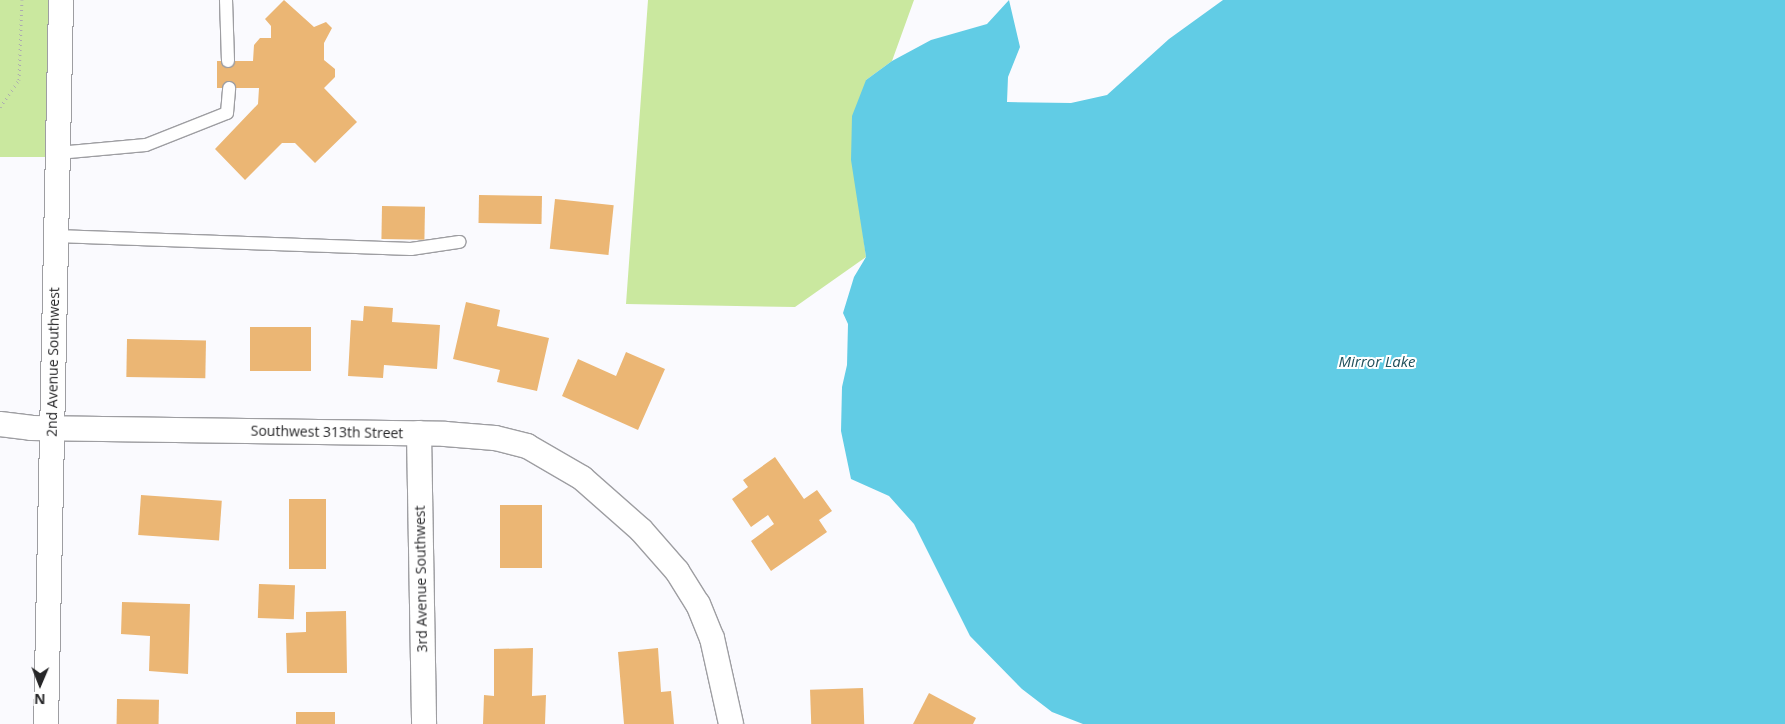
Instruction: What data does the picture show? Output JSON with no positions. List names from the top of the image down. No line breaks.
{"streets":{"street":["2nd Avenue Southwest","Southwest 313th Street","3rd Avenue Southwest"]},"crossings":[["2nd Avenue Southwest","Southwest 313th Street"],["Southwest 313th Street","3rd Avenue Southwest"]],"water":["Mirror Lake"],"north":"bottom"}
